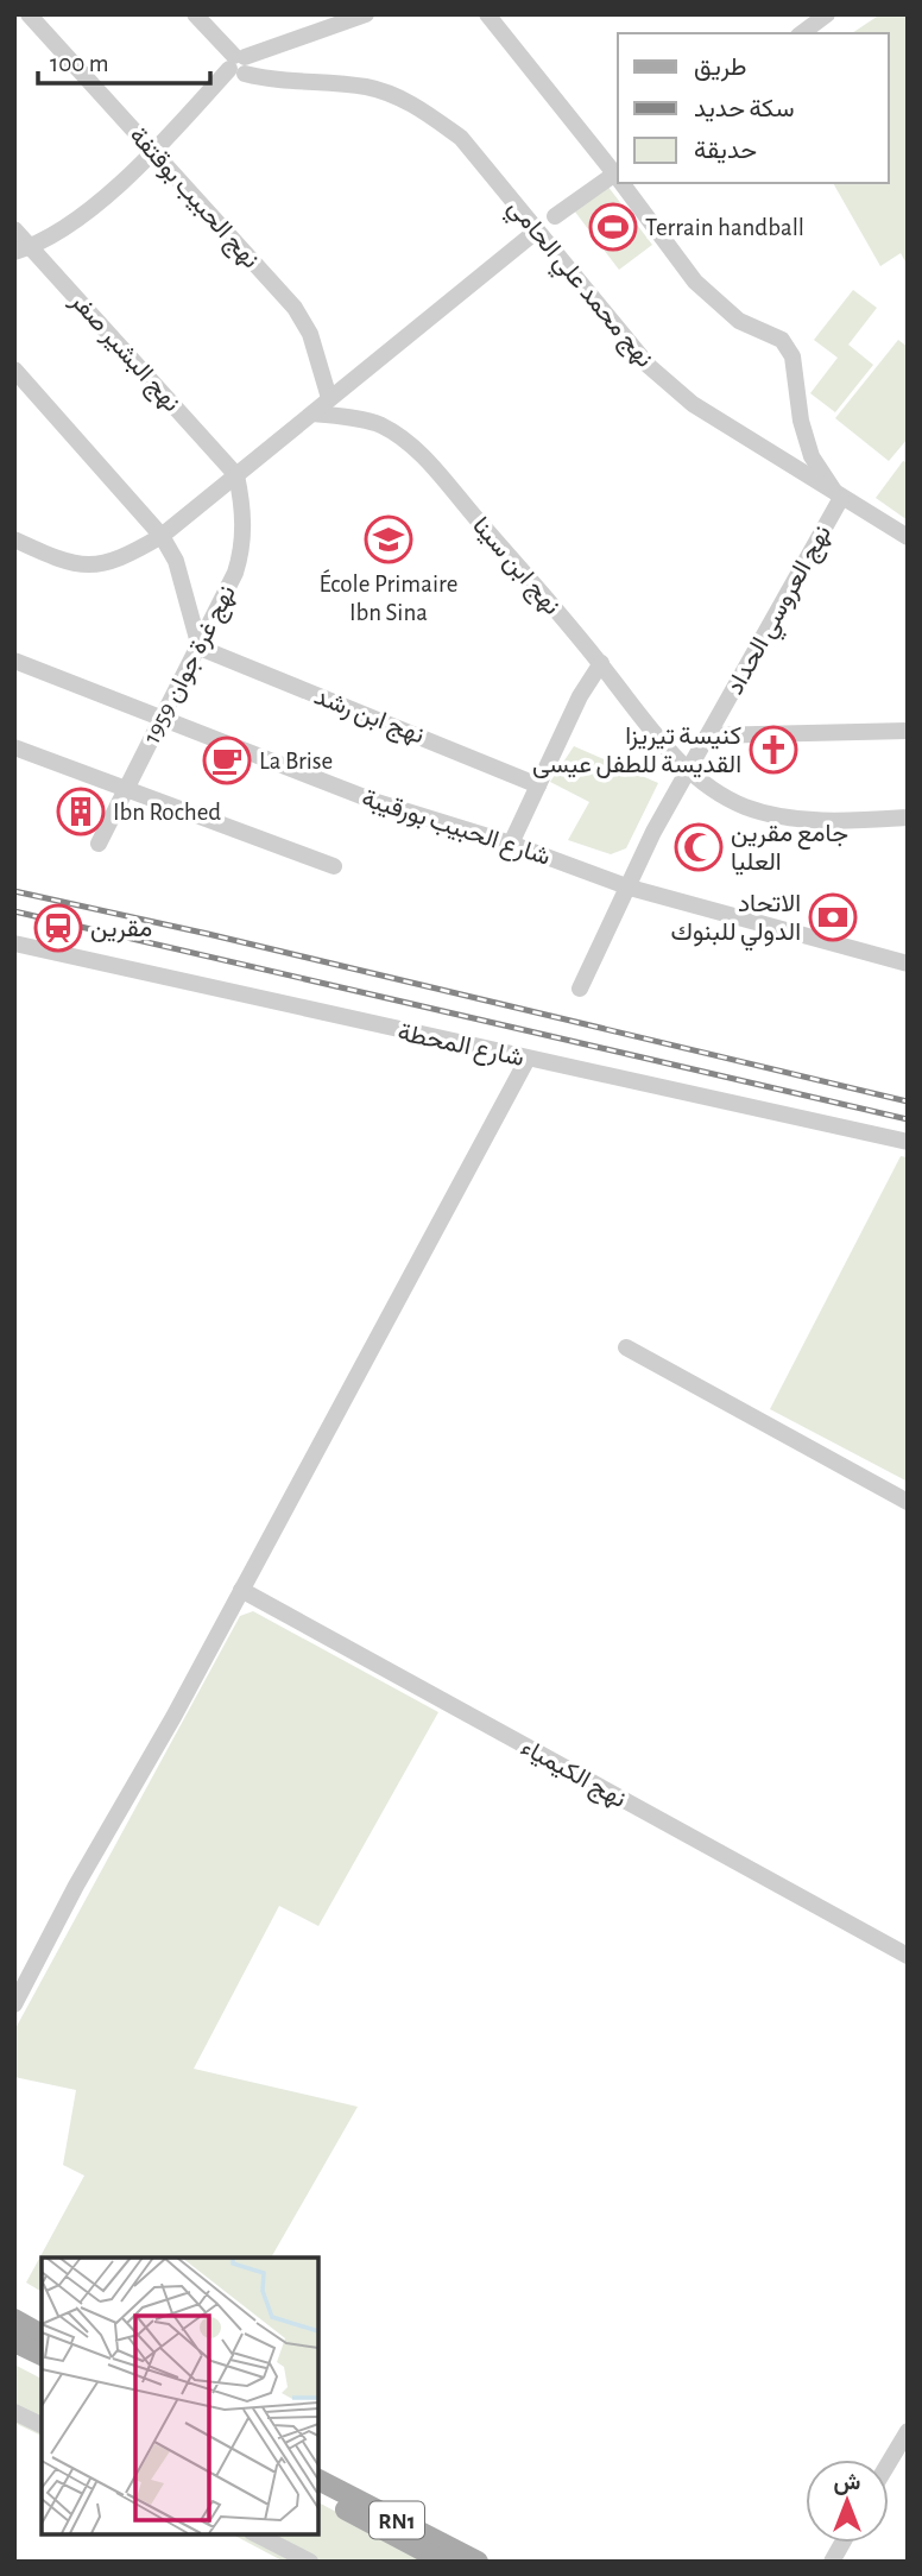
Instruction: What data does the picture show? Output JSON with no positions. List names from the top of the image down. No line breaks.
{"streets":{"main road":["RN1"],"street":["نهج الحبيب بوقتفة","نهج محمد علي الحامي","نهج البشير صفر","نهج ابن سينا","نهج العروسي الحداد","نهج غرة جوان 1959","نهج ابن رشد","شارع الحبيب بورقيبة","شارع المحطة","نهج الكيمياء"]},"crossings":[["نهج محمد علي الحامي","نهج العروسي الحداد"],["نهج البشير صفر","نهج غرة جوان 1959"],["نهج ابن سينا","نهج العروسي الحداد"],["نهج العروسي الحداد","شارع الحبيب بورقيبة"],["نهج غرة جوان 1959","نهج ابن رشد"],["نهج غرة جوان 1959","شارع الحبيب بورقيبة"]],"places":{"sports":["Terrain handball"],"school or university":["École Primaire Ibn Sina"],"church":["كنيسة تيريزا القديسة للطفل عيسى"],"cafe":["La Brise"],"building":["Ibn Roched"],"mosque":["جامع مقرين العليا"],"bank":["الاتحاد الدولي للبنوك"],"station":["مقرين"]},"legend":["طريق","سكة حديد","حديقة"],"scale_bar":"100 m","north":"top"}
